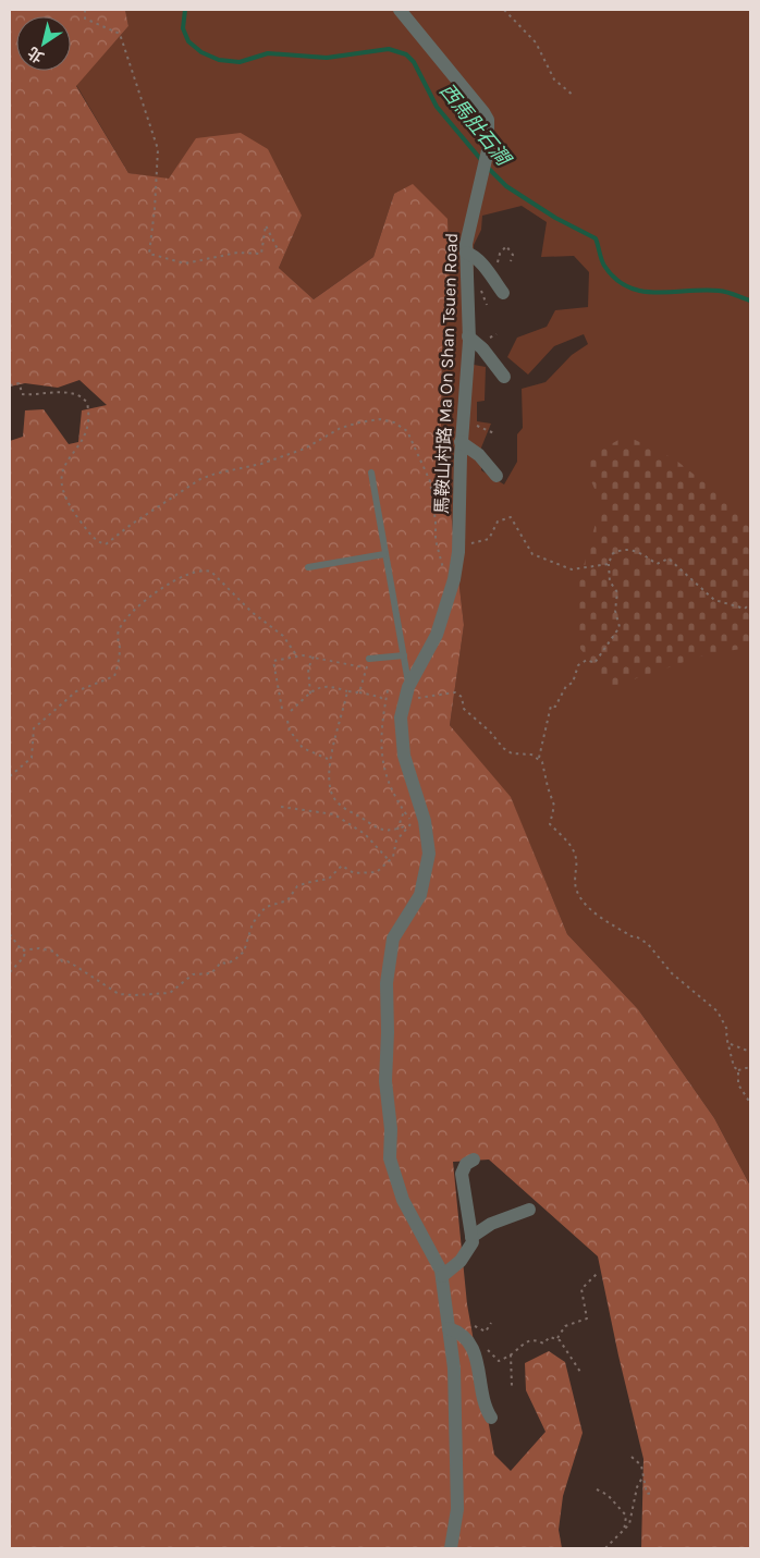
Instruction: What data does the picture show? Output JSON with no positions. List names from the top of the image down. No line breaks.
{"streets":{"street":["馬鞍山村路 Ma On Shan Tsuen Road"]},"water":["西馬肚石澗"],"north":"bottom left"}
